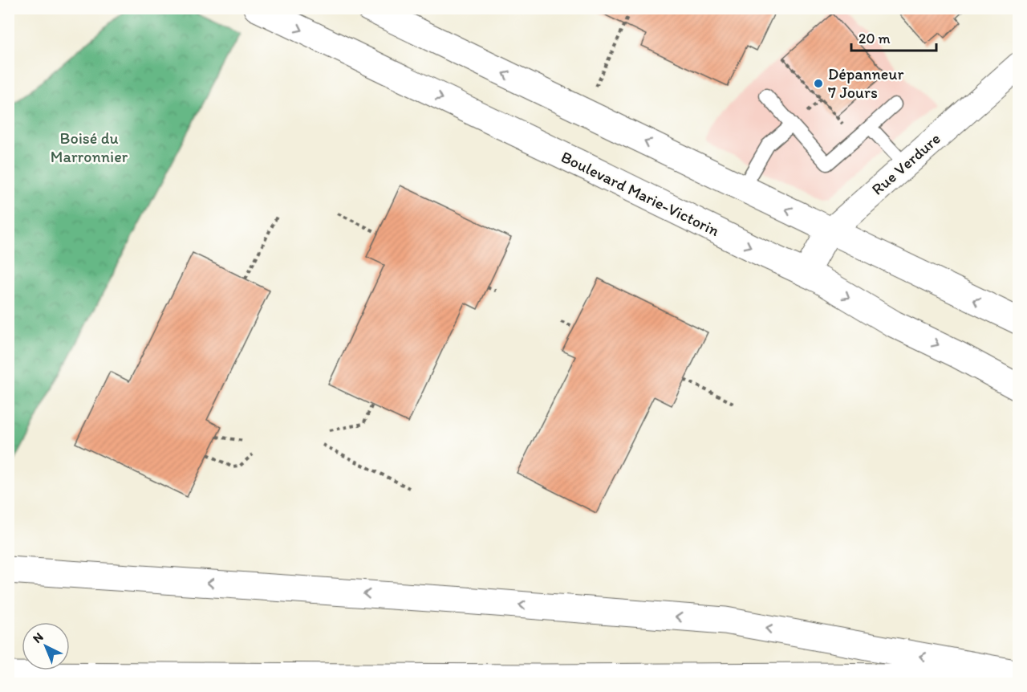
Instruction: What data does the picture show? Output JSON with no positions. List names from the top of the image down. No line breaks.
{"streets":{"main road":["Boulevard Marie-Victorin"],"street":["Rue Verdure"]},"crossings":[["Rue Verdure","Boulevard Marie-Victorin"]],"parks":["Boisé du Marronnier"],"places":["Dépanneur 7 Jours"],"scale_bar":"20 m","north":"top left"}
